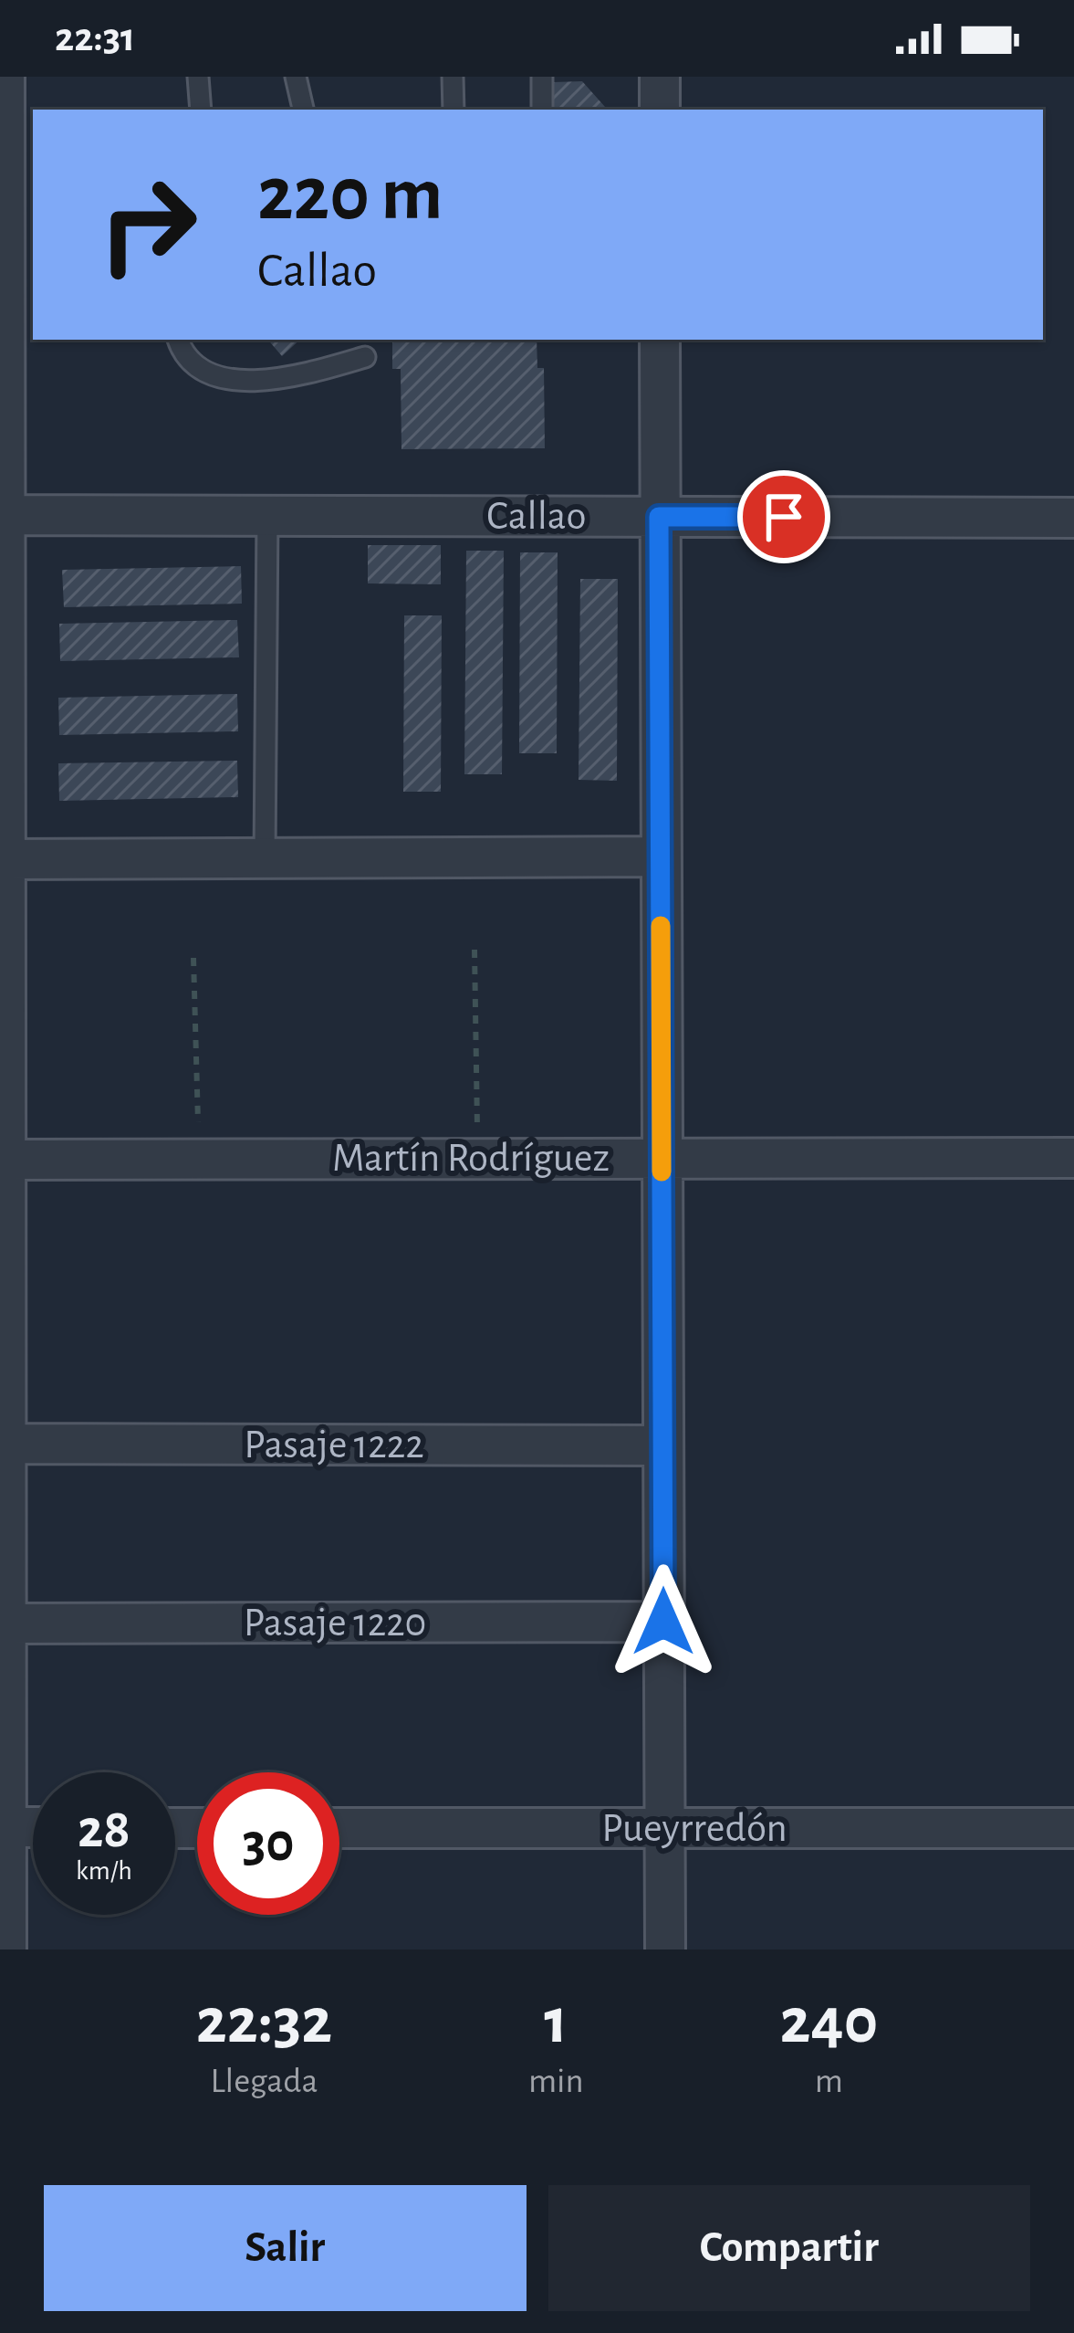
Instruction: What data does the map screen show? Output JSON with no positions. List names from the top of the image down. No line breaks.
{"streets":{"street":["Callao","Martín Rodríguez","Pasaje 1222","Pasaje 1220","Pueyrredón"]},"page":{"status":"22:31","turn":["220 m","Callao"],"speed":"28 km/h","limit":"30","eta":["22:32","Llegada","1","min","240","m"],"buttons":["Salir","Compartir"]}}
